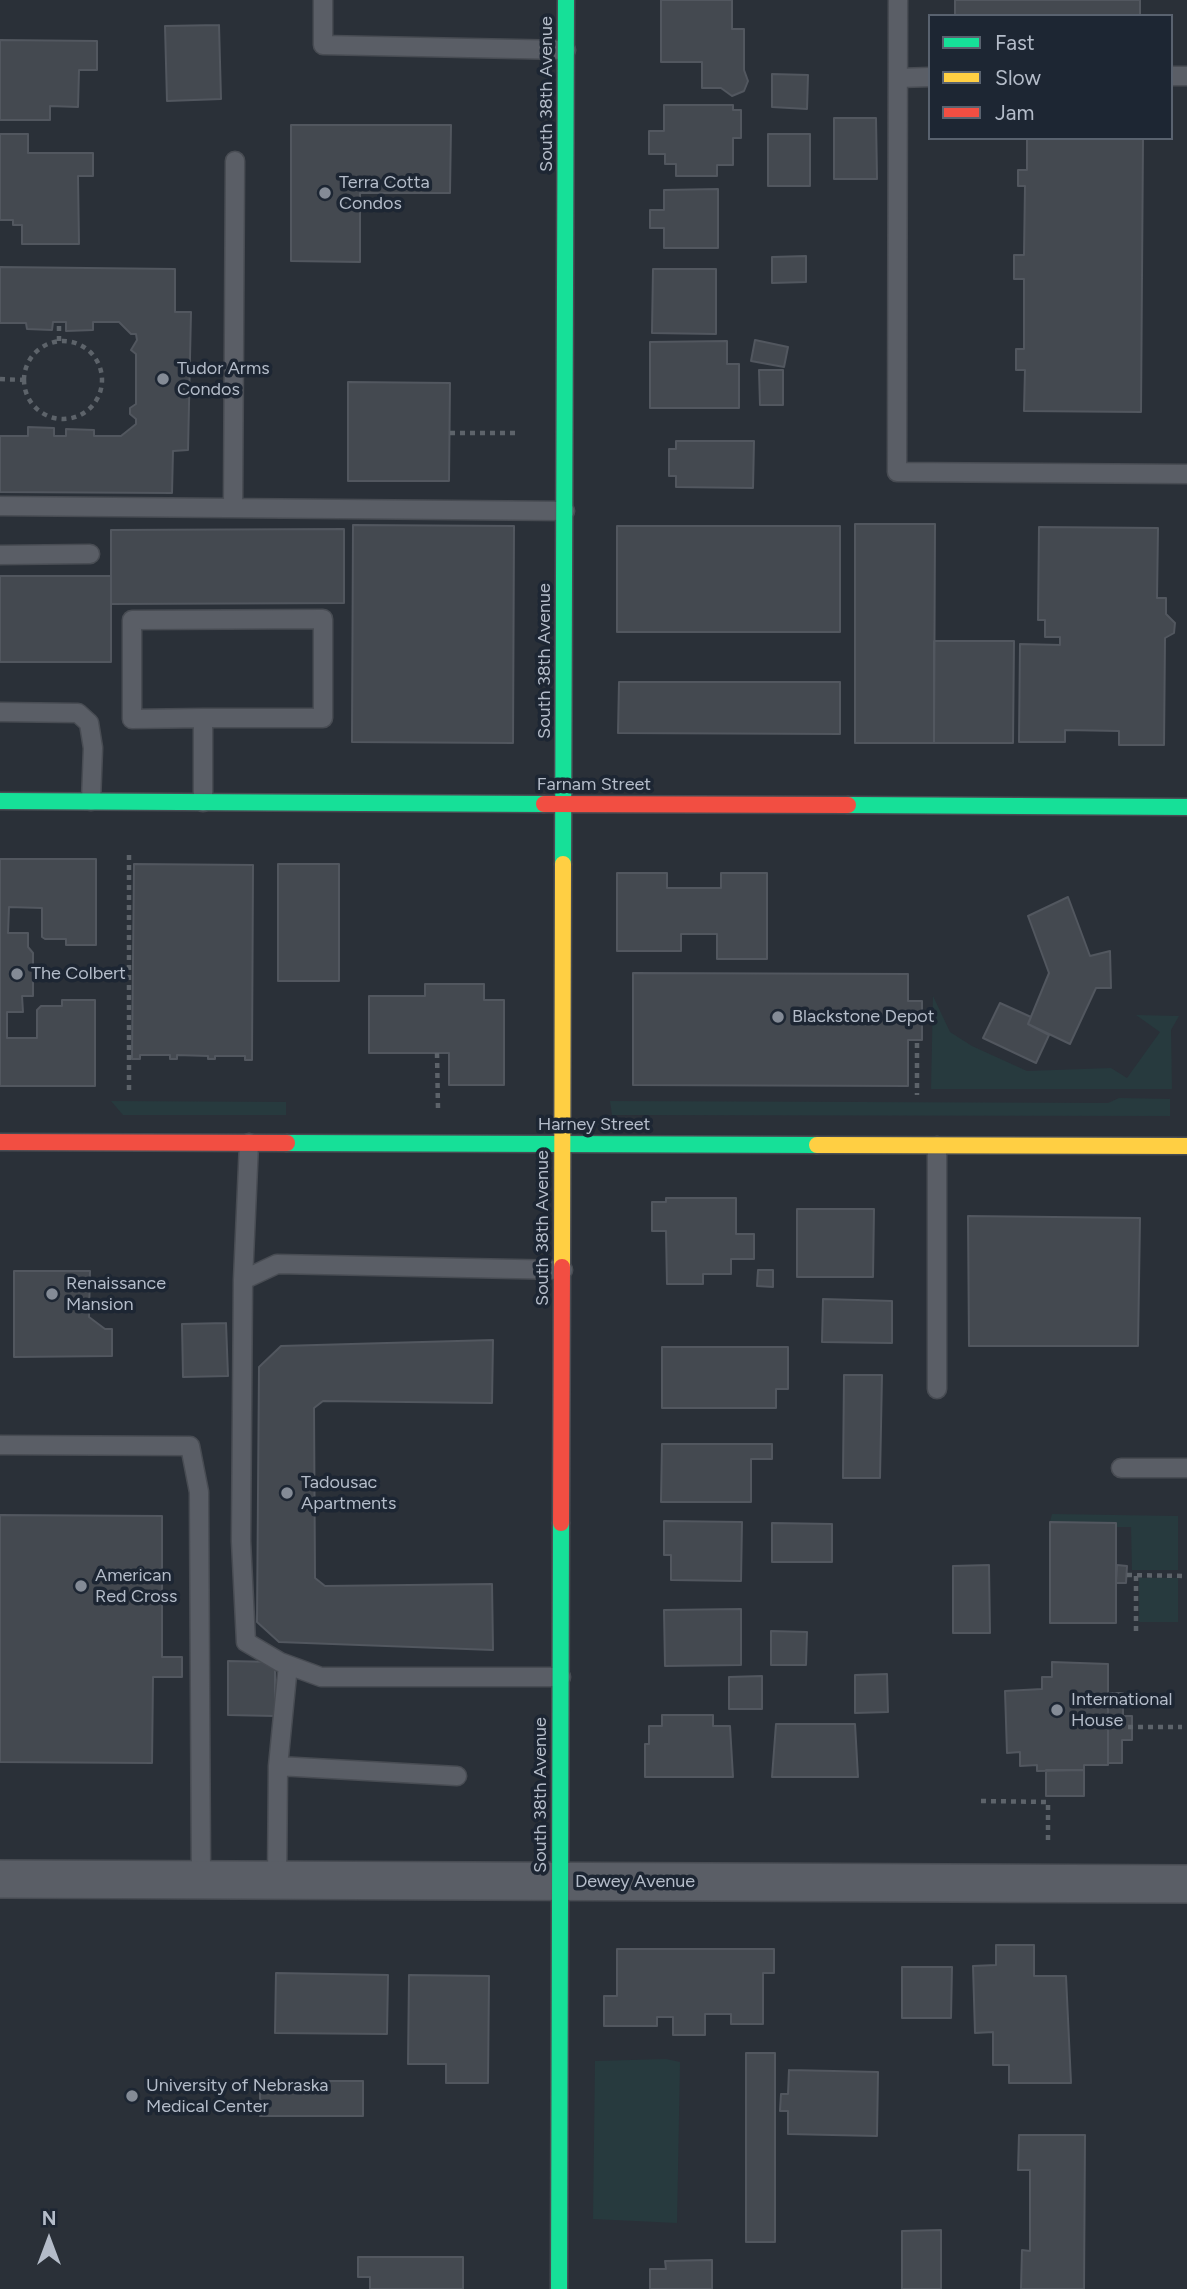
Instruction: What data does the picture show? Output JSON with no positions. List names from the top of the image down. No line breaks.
{"streets":{"main road":["South 38th Avenue","Farnam Street","Harney Street"],"street":["Dewey Avenue"]},"crossings":[["South 38th Avenue","Farnam Street"],["South 38th Avenue","Harney Street"],["South 38th Avenue","Dewey Avenue"]],"places":["Terra Cotta Condos","Tudor Arms Condos","The Colbert","Blackstone Depot","Renaissance Mansion","Tadousac Apartments","American Red Cross","International House","University of Nebraska Medical Center"],"legend":["Fast","Slow","Jam"],"north":"top"}
